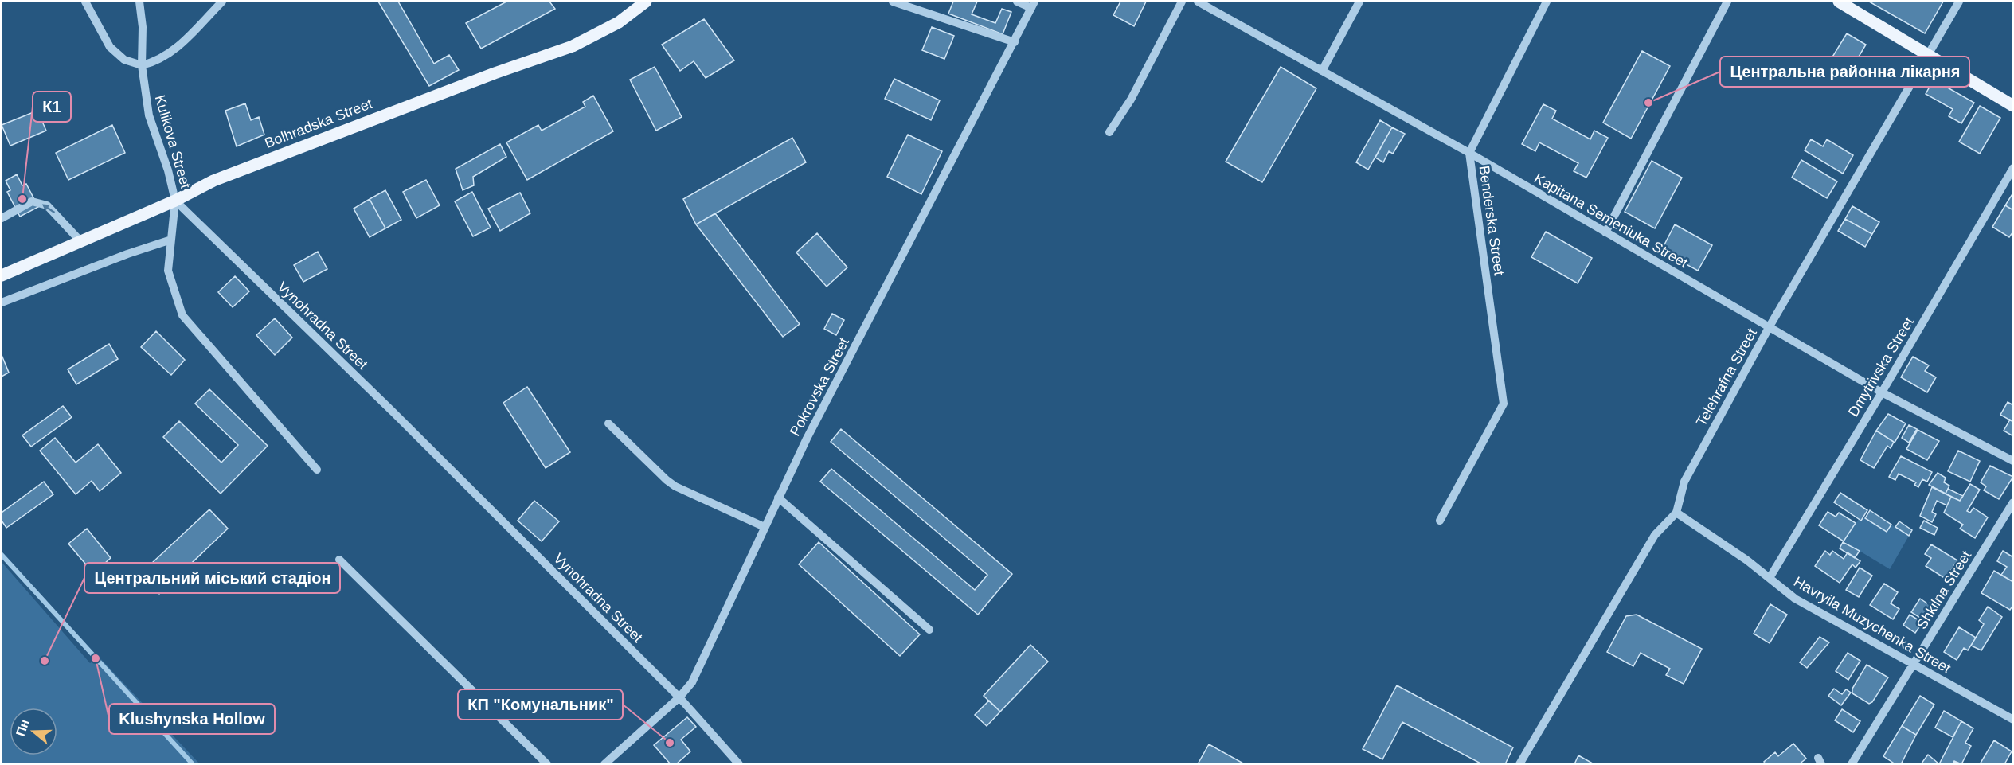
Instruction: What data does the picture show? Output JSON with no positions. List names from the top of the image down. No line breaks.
{"streets":{"main road":["Bolhradska Street"],"street":["Kulikova Street","Benderska Street","Kapitana Semeniuka Street","Vynohradna Street","Dmytrivska Street","Telehrafna Street","Pokrovska Street","Shkilna Street","Havryila Muzychenka Street"]},"crossings":[["Bolhradska Street","Kulikova Street"],["Bolhradska Street","Vynohradna Street"],["Kulikova Street","Vynohradna Street"],["Benderska Street","Kapitana Semeniuka Street"],["Kapitana Semeniuka Street","Dmytrivska Street"],["Kapitana Semeniuka Street","Telehrafna Street"],["Vynohradna Street","Pokrovska Street"],["Dmytrivska Street","Havryila Muzychenka Street"],["Telehrafna Street","Havryila Muzychenka Street"],["Shkilna Street","Havryila Muzychenka Street"]],"places":["Центральна районна лікарня","К1","Klushynska Hollow","Центральний міський стадіон","КП \"Комунальник\""],"north":"left"}
